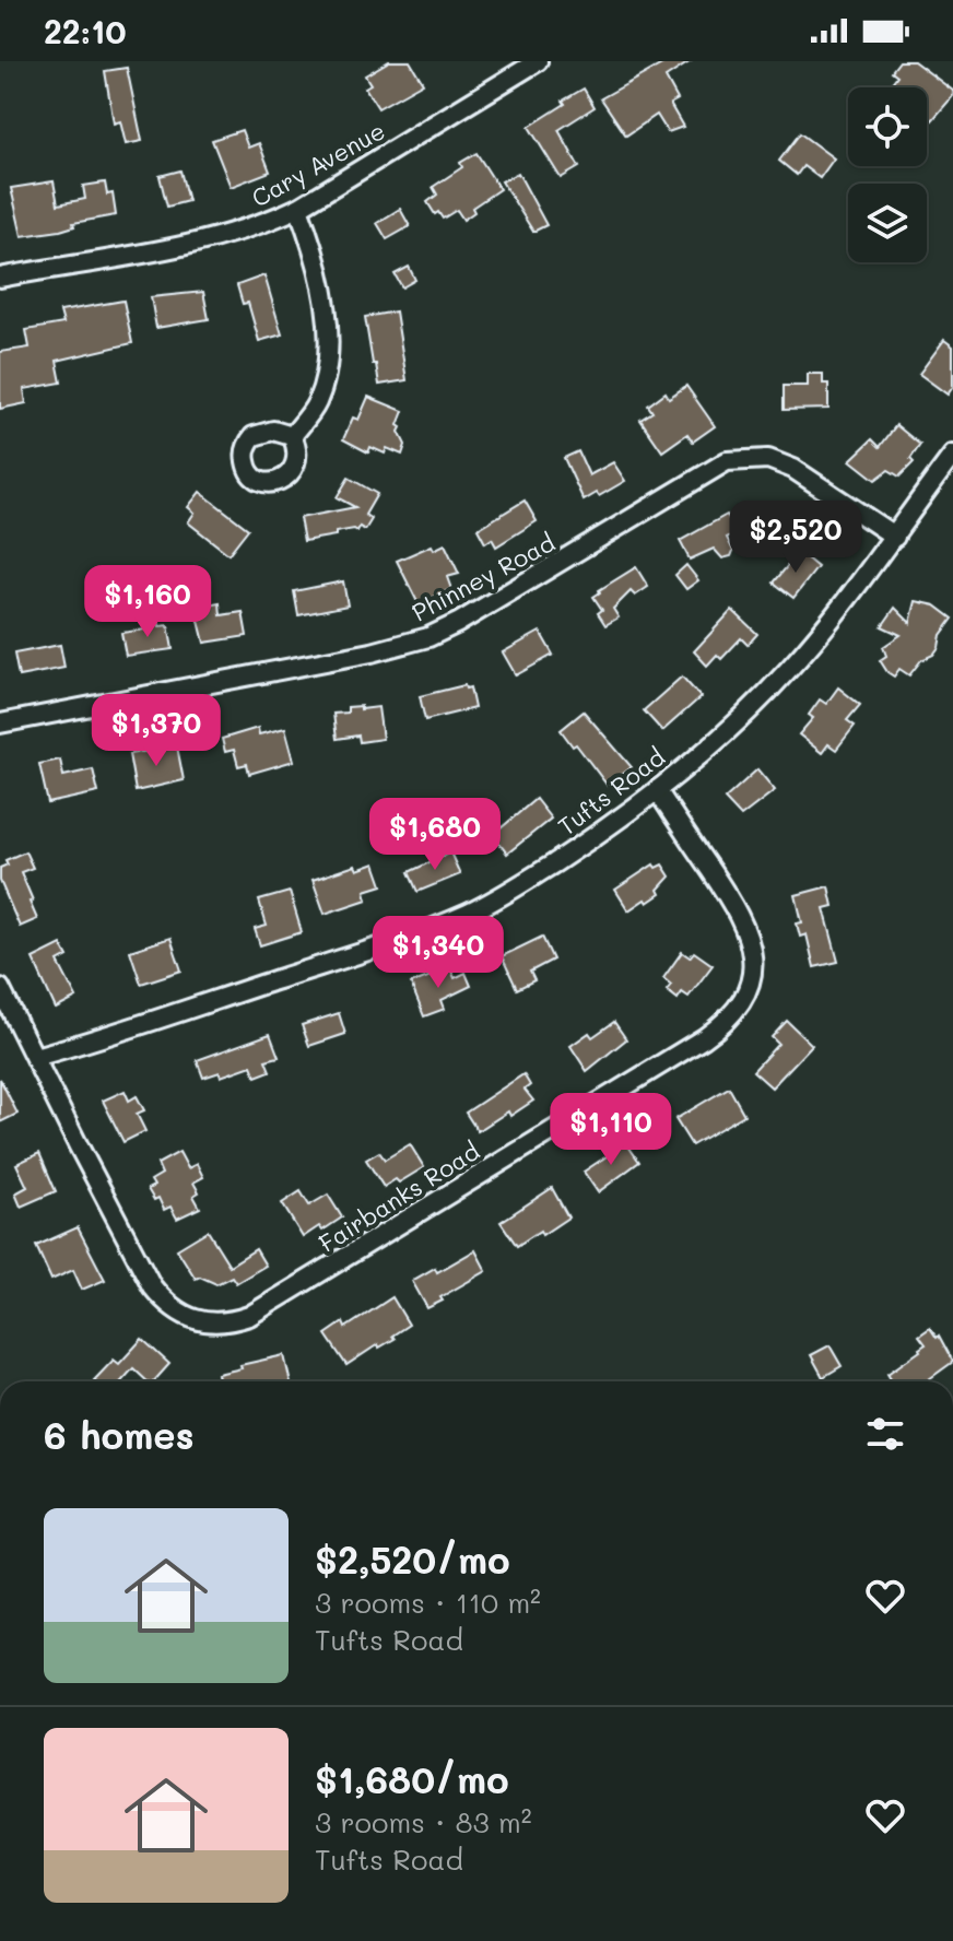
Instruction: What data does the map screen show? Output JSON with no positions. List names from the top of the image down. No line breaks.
{"streets":{"street":["Cary Avenue","Phinney Road","Tufts Road","Fairbanks Road"]},"crossings":[["Phinney Road","Tufts Road"],["Tufts Road","Fairbanks Road"]],"page":{"status":"22:10","price":["$2,520","$1,160","$1,370","$1,680","$1,340","$1,110"],"heading":"6 homes","list":[{"name":"$2,520/mo","note":"3 rooms · 110 m² · Tufts Road"},{"name":"$1,680/mo","note":"3 rooms · 83 m² · Tufts Road"}]}}
